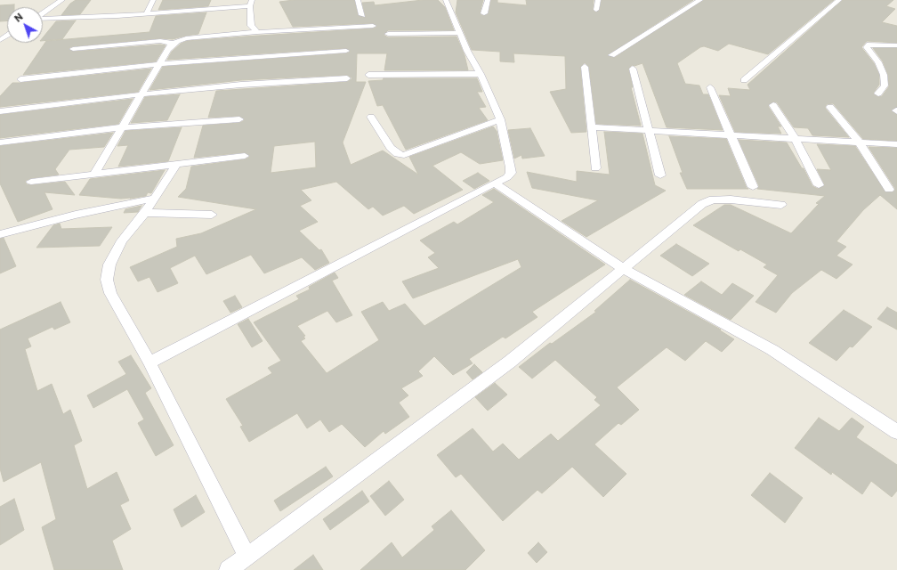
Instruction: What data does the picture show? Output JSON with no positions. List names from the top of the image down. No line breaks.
{"north":"top left"}
